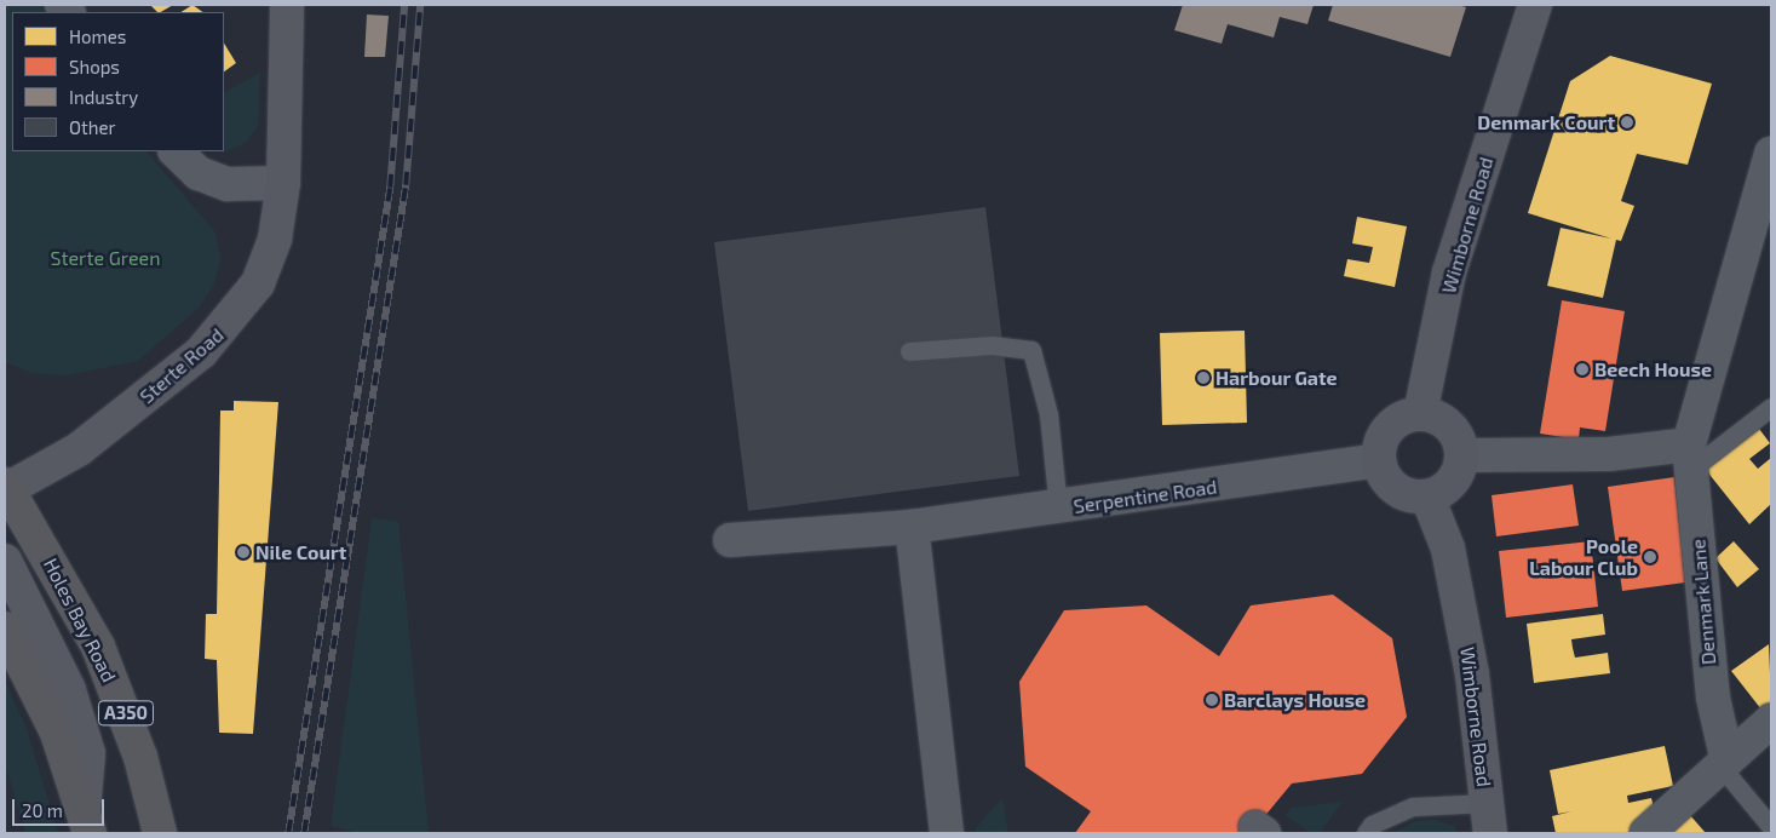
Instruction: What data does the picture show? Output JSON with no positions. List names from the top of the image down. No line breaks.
{"streets":{"highway":["Holes Bay Road","A350"],"main road":["Wimborne Road","Sterte Road"],"street":["Serpentine Road","Denmark Lane"]},"crossings":[["Wimborne Road","Serpentine Road"],["Sterte Road","Holes Bay Road"]],"parks":["Sterte Green"],"places":["Denmark Court","Beech House","Harbour Gate","Nile Court","Poole Labour Club","Barclays House"],"legend":["Homes","Shops","Industry","Other"],"scale_bar":"20 m"}
